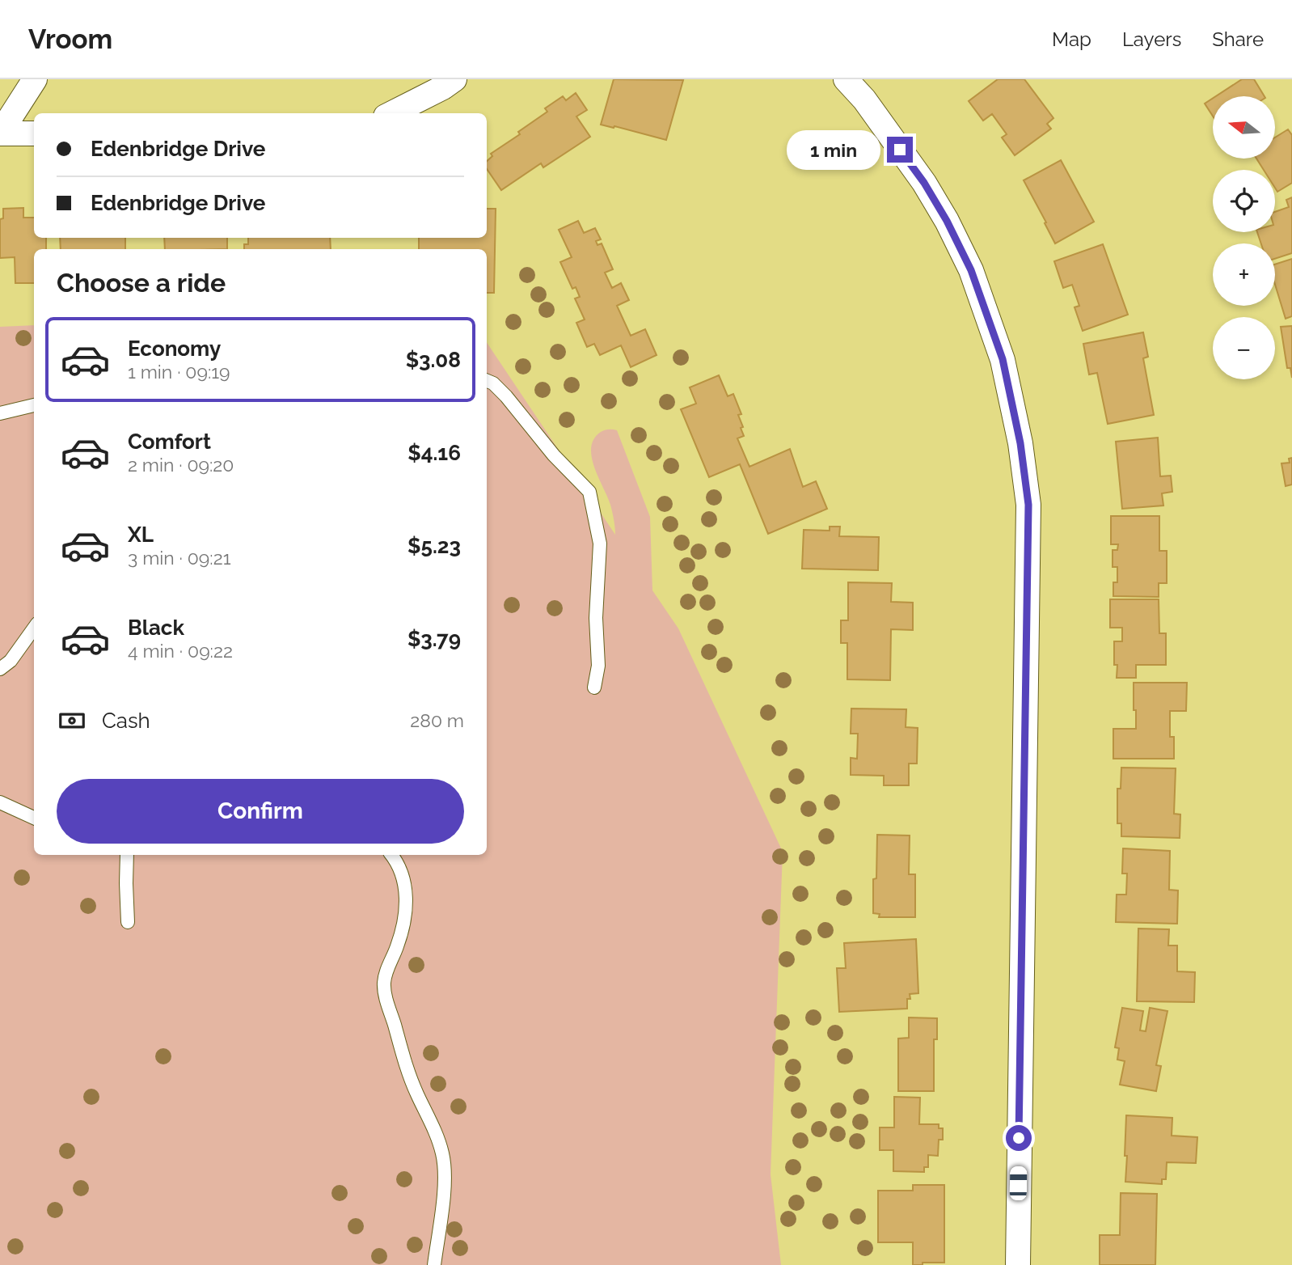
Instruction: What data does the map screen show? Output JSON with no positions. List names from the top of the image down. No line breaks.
{"north":"left","page":{"header":"Vroom","nav":["Map","Layers","Share"],"map_buttons":["+","−"],"banner":["Edenbridge Drive","Edenbridge Drive"],"bubble":"1 min","heading":"Choose a ride","list":[{"name":"Economy","note":"1 min · 09:19","value":"$3.08"},{"name":"Comfort","note":"2 min · 09:20","value":"$4.16"},{"name":"XL","note":"3 min · 09:21","value":"$5.23"},{"name":"Black","note":"4 min · 09:22","value":"$3.79"}],"pay":["Cash","280 m"],"buttons":"Confirm"}}
